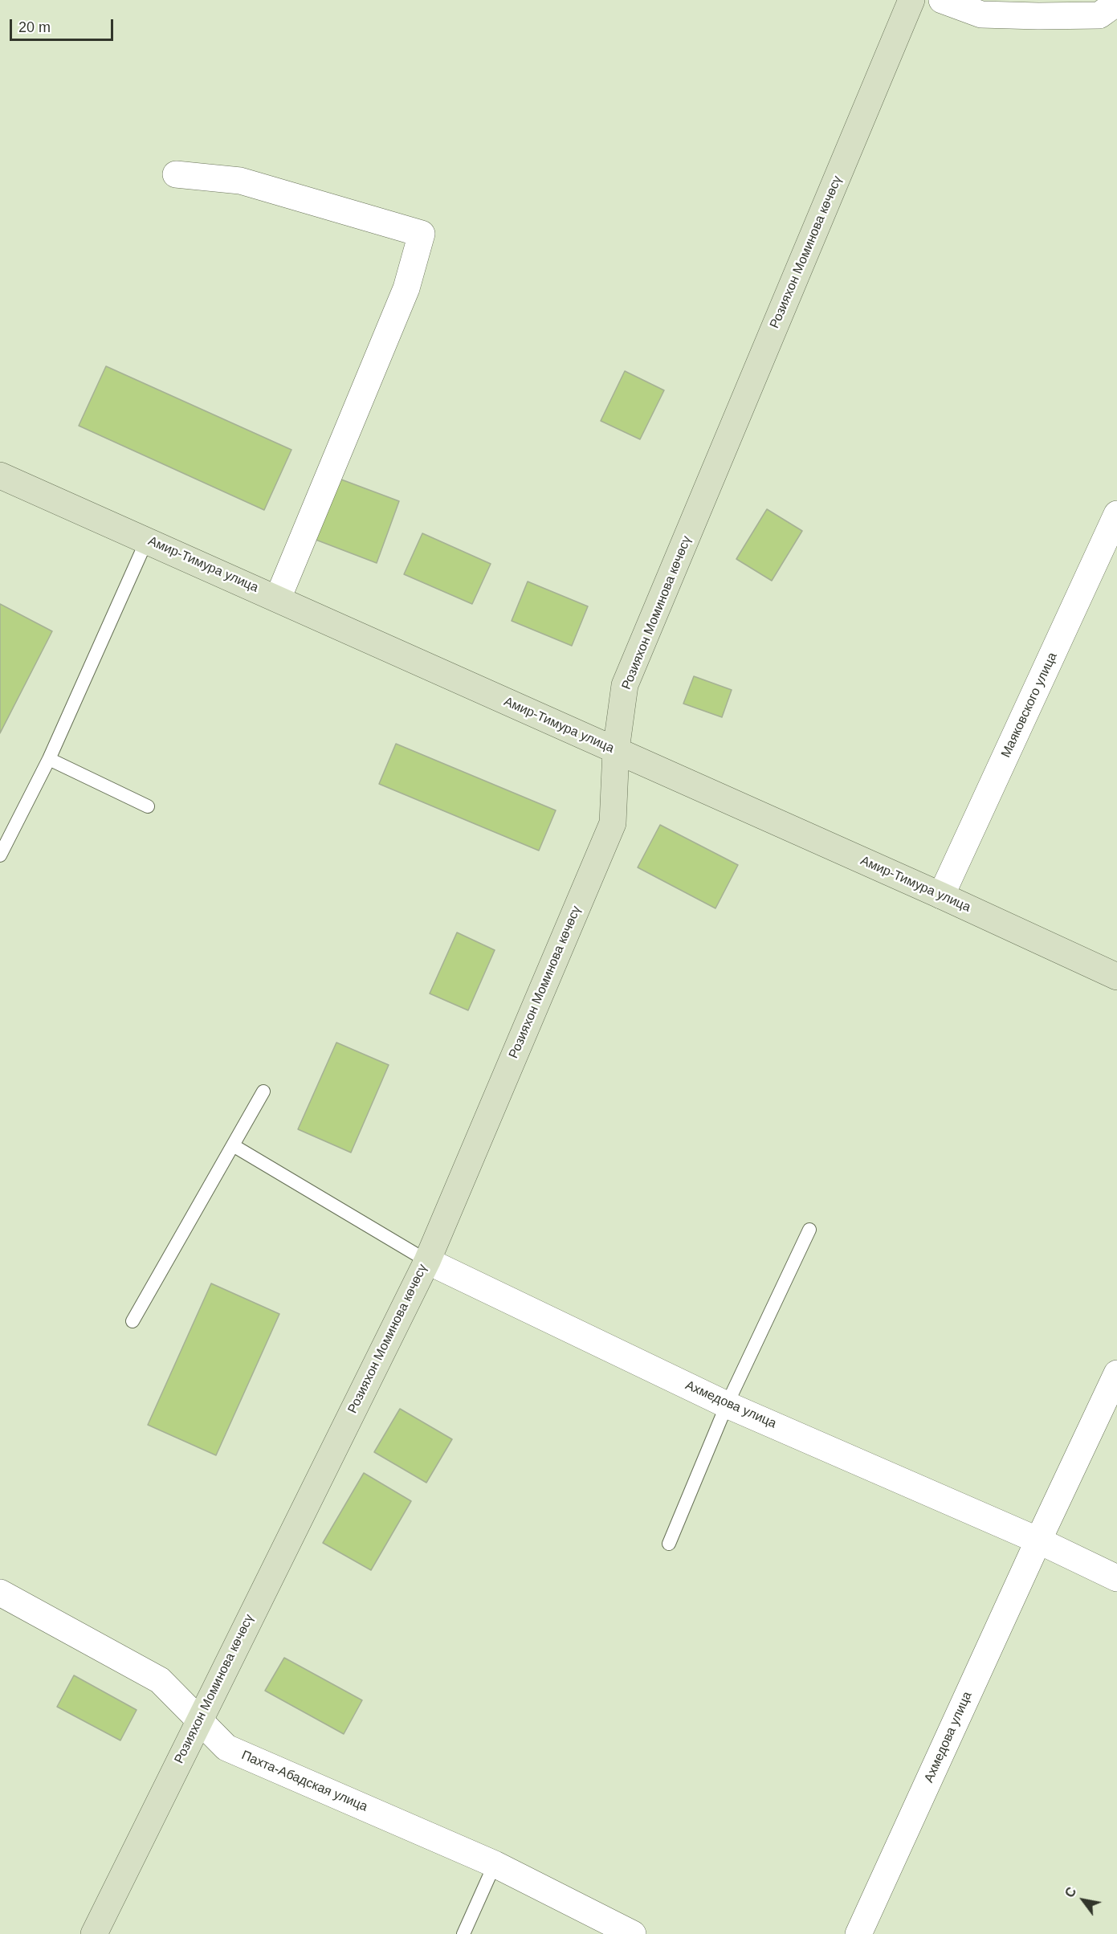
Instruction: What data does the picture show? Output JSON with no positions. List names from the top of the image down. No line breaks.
{"streets":{"street":["Розияхон Моминова көчөсү","Амир-Тимура улица","Маяковского улица","Ахмедова улица","Пахта-Абадская улица"]},"crossings":[["Розияхон Моминова көчөсү","Амир-Тимура улица"],["Розияхон Моминова көчөсү","Ахмедова улица"],["Розияхон Моминова көчөсү","Пахта-Абадская улица"],["Амир-Тимура улица","Маяковского улица"]],"scale_bar":"20 m","north":"top left"}
